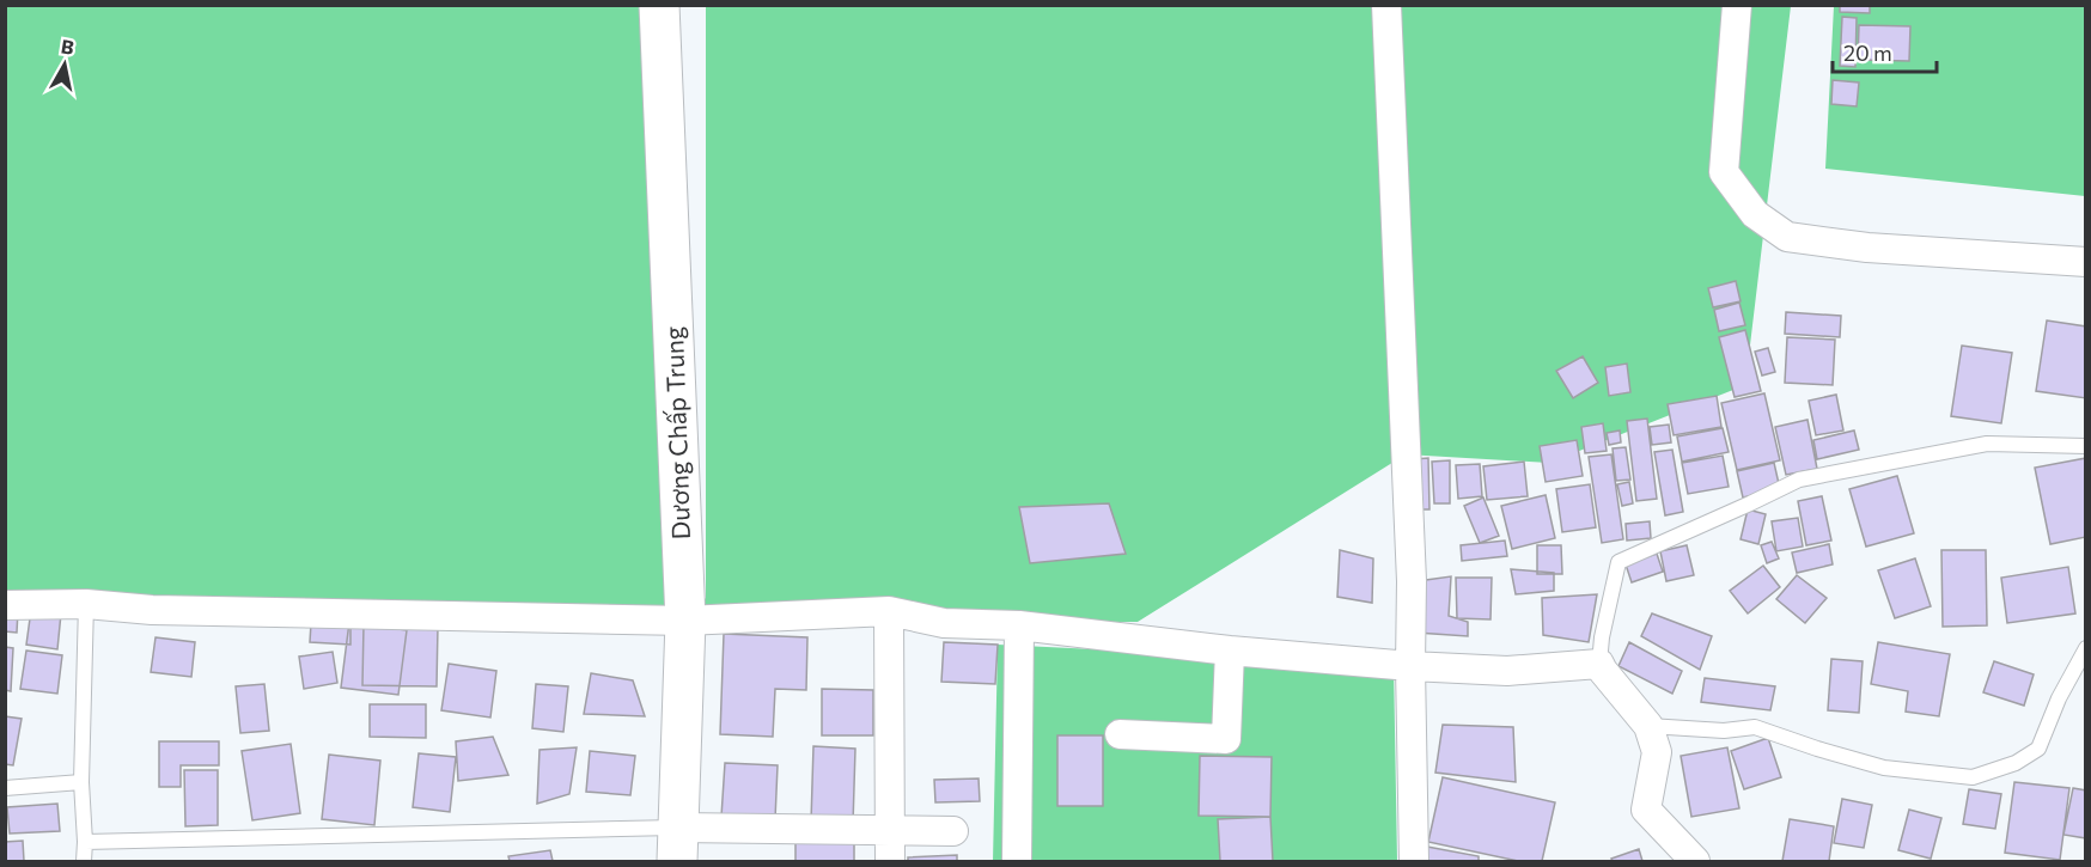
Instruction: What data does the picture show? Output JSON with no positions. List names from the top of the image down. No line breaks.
{"streets":{"street":["Dương Chấp Trung"]},"scale_bar":"20 m","north":"top"}
